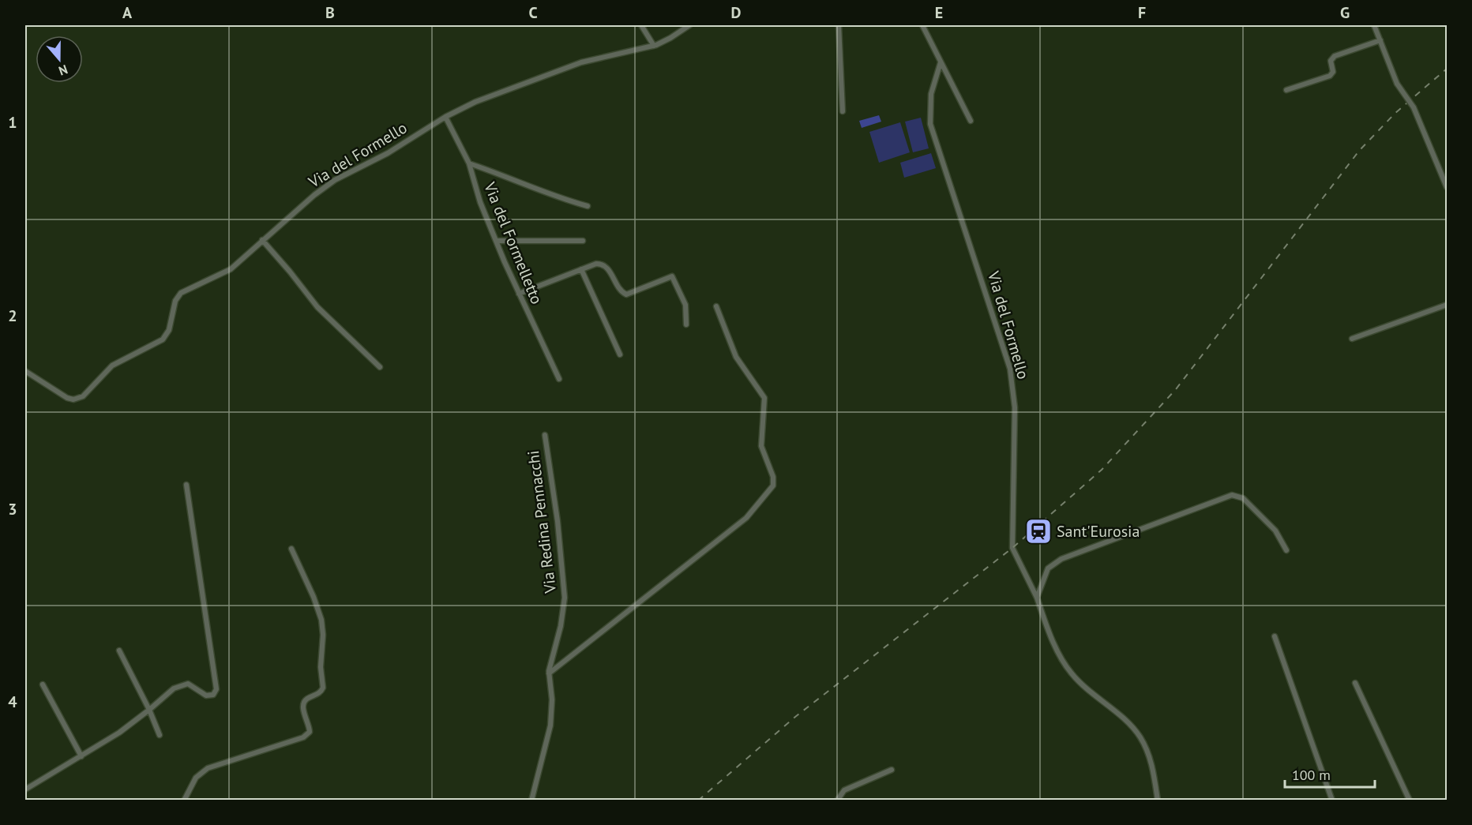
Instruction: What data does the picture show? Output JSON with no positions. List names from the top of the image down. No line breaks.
{"streets":{"street":["Via del Formello","Via del Formelletto","Via Redina Pennacchi"]},"crossings":[["Via del Formello","Via del Formelletto"]],"places":{"station":["Sant'Eurosia"]},"scale_bar":"100 m","north":"bottom","grid":{"columns":["A","B","C","D","E","F","G"],"rows":["1","2","3","4"]}}
